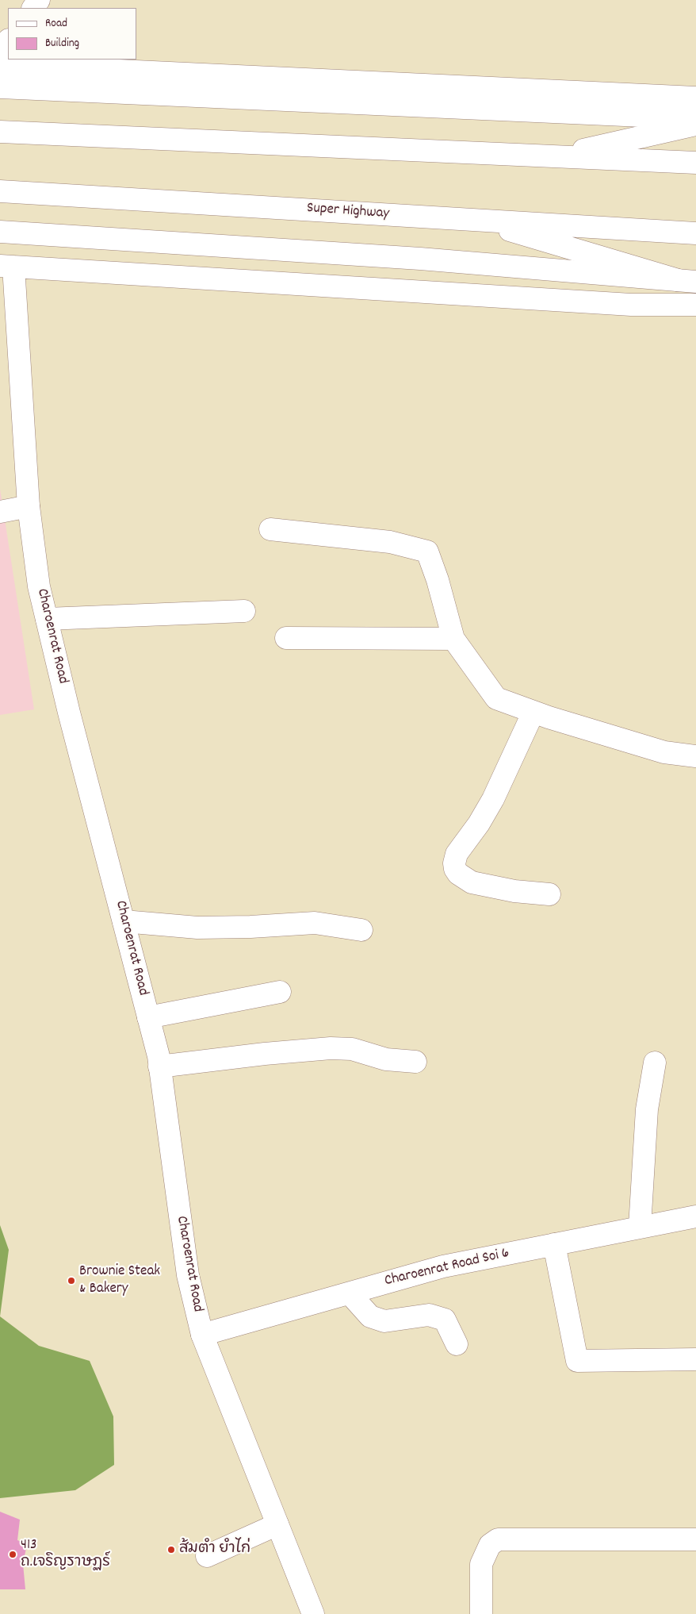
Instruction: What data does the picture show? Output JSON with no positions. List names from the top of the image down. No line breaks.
{"streets":{"main road":["Super Highway","Charoenrat Road","Charoenrat Road Soi 6"]},"crossings":[["Charoenrat Road","Charoenrat Road Soi 6"]],"places":["Brownie Steak & Bakery","ส้มตำ ยำไก่","413 ถ.เจริญราษฏร์"],"legend":["Road","Building"]}
